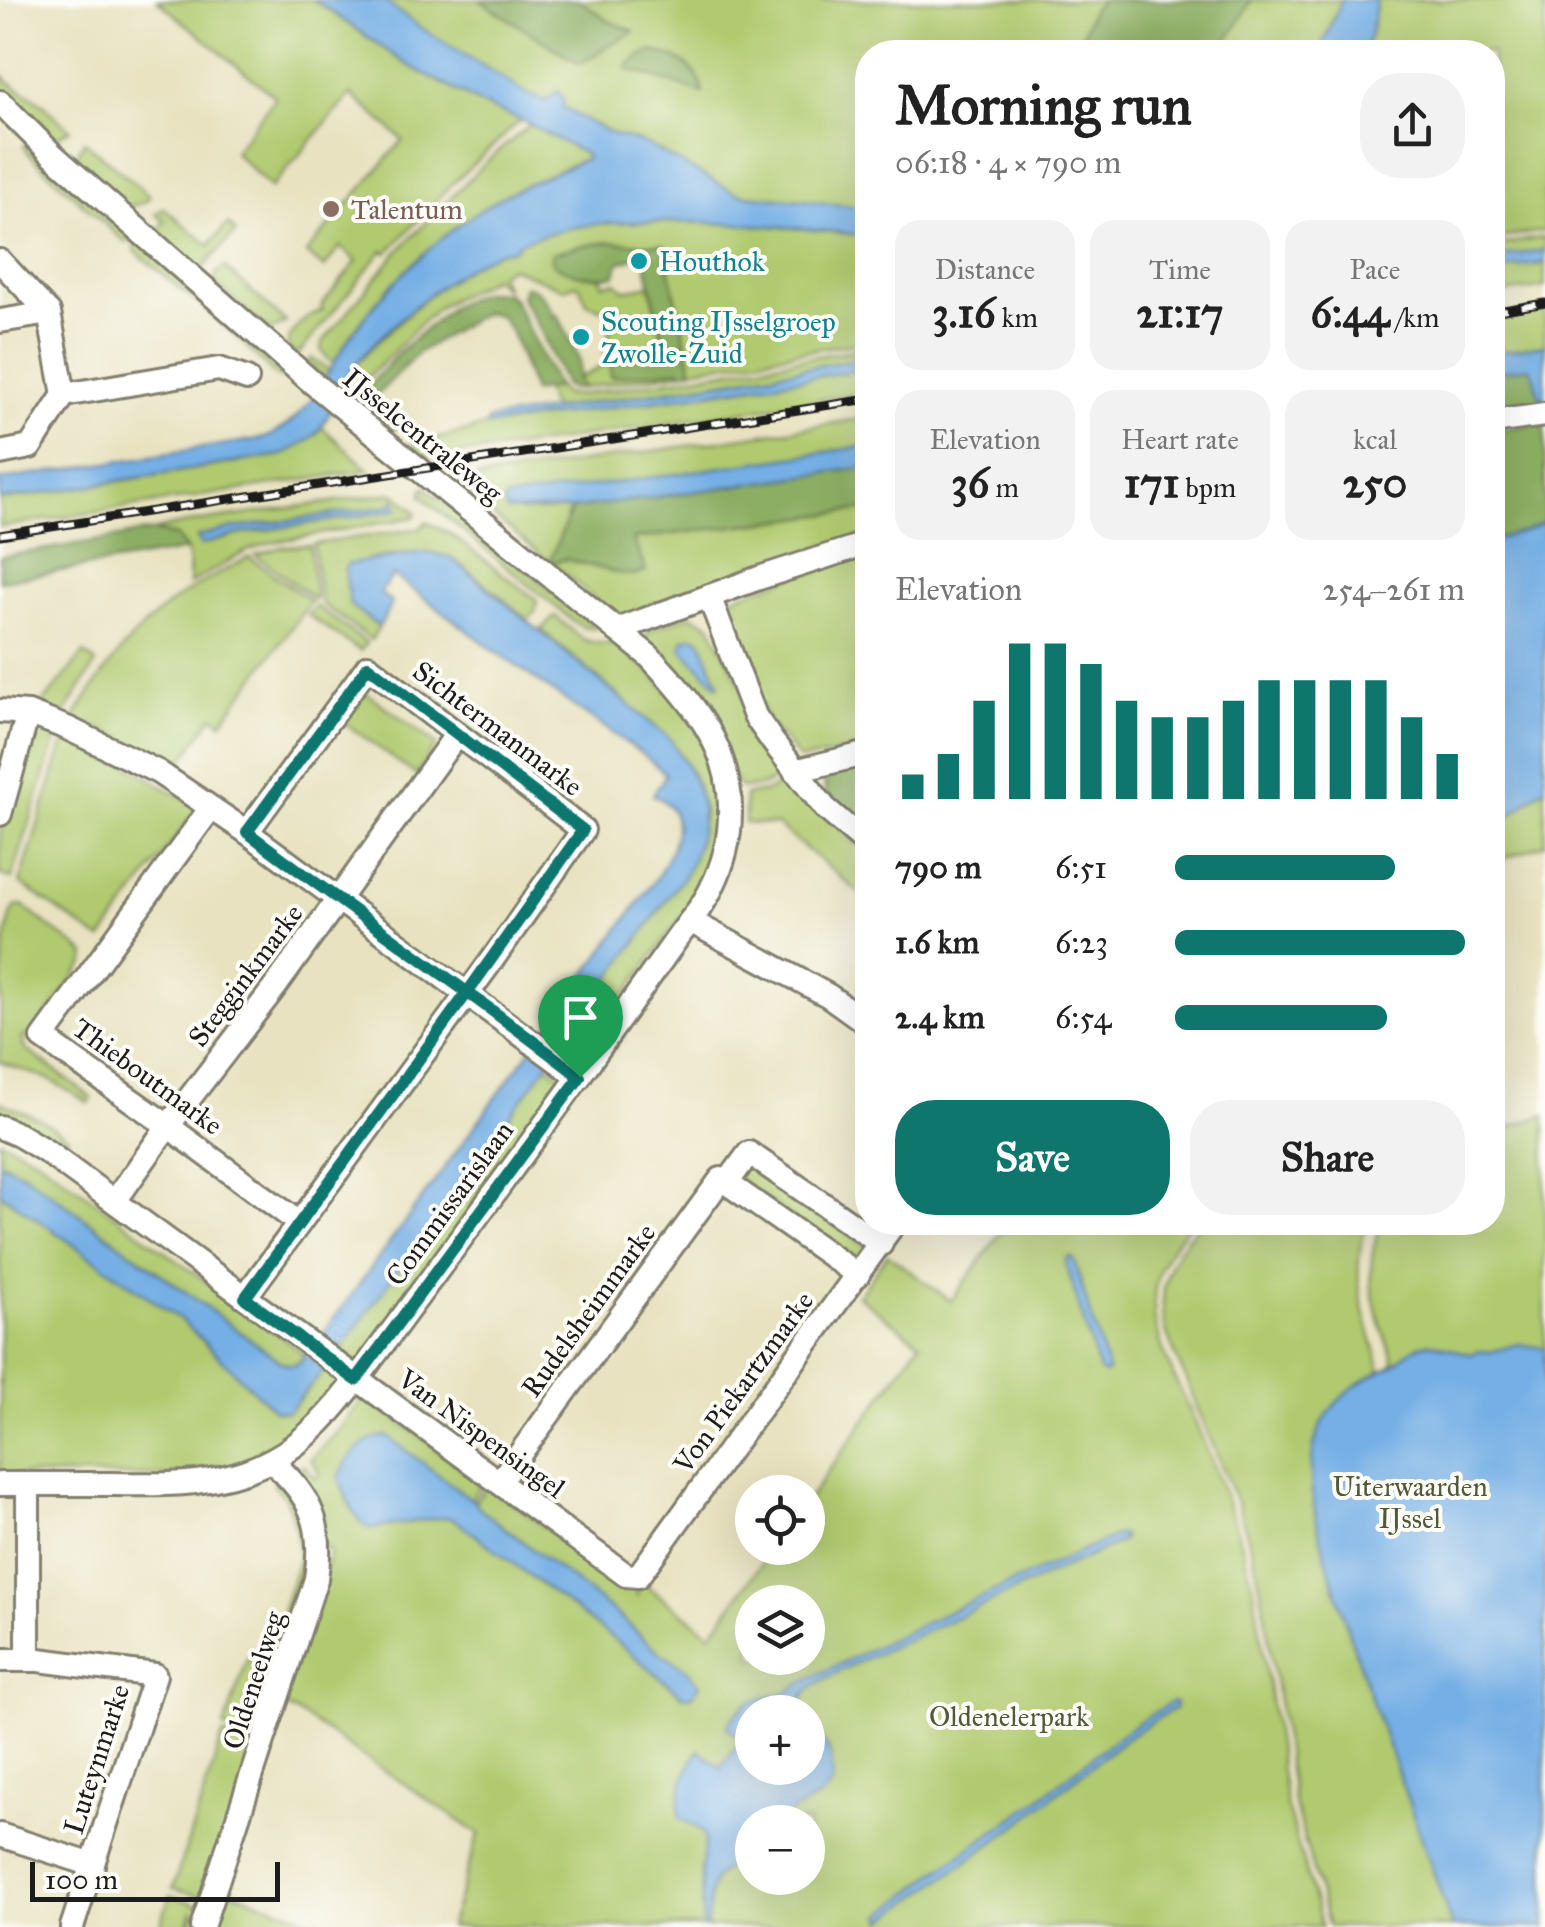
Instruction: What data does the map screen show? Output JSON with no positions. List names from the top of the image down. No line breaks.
{"streets":{"street":["IJsselcentraleweg","Sichtermanmarke","Stegginkmarke","Thieboutmarke","Commissarislaan","Rudelsheimmarke","Von Piekartzmarke","Van Nispensingel","Oldeneelweg","Luteynmarke"]},"crossings":[["IJsselcentraleweg","Commissarislaan"],["Sichtermanmarke","Stegginkmarke"],["Sichtermanmarke","Thieboutmarke"],["Sichtermanmarke","Van Nispensingel"],["Stegginkmarke","Thieboutmarke"],["Stegginkmarke","Van Nispensingel"],["Commissarislaan","Van Nispensingel"],["Commissarislaan","Oldeneelweg"],["Rudelsheimmarke","Von Piekartzmarke"],["Rudelsheimmarke","Van Nispensingel"],["Von Piekartzmarke","Van Nispensingel"]],"parks":["Uiterwaarden IJssel","Oldenelerpark"],"places":["Talentum","Houthok","Scouting IJsselgroep Zwolle-Zuid"],"scale_bar":"100 m","page":{"heading":["Morning run","06:18 · 4 × 790 m"],"stats":[["Distance","3.16 km"],["Time","21:17"],["Pace","6:44 /km"],["Elevation","36 m"],["Heart rate","171 bpm"],["kcal","250"]],"chart":["Elevation","254–261 m"],"list":[{"name":"790 m","note":"6:51"},{"name":"1.6 km","note":"6:23"},{"name":"2.4 km","note":"6:54"}],"buttons":["Save","Share"],"map_buttons":["+","−"],"scale":"100 m"}}
